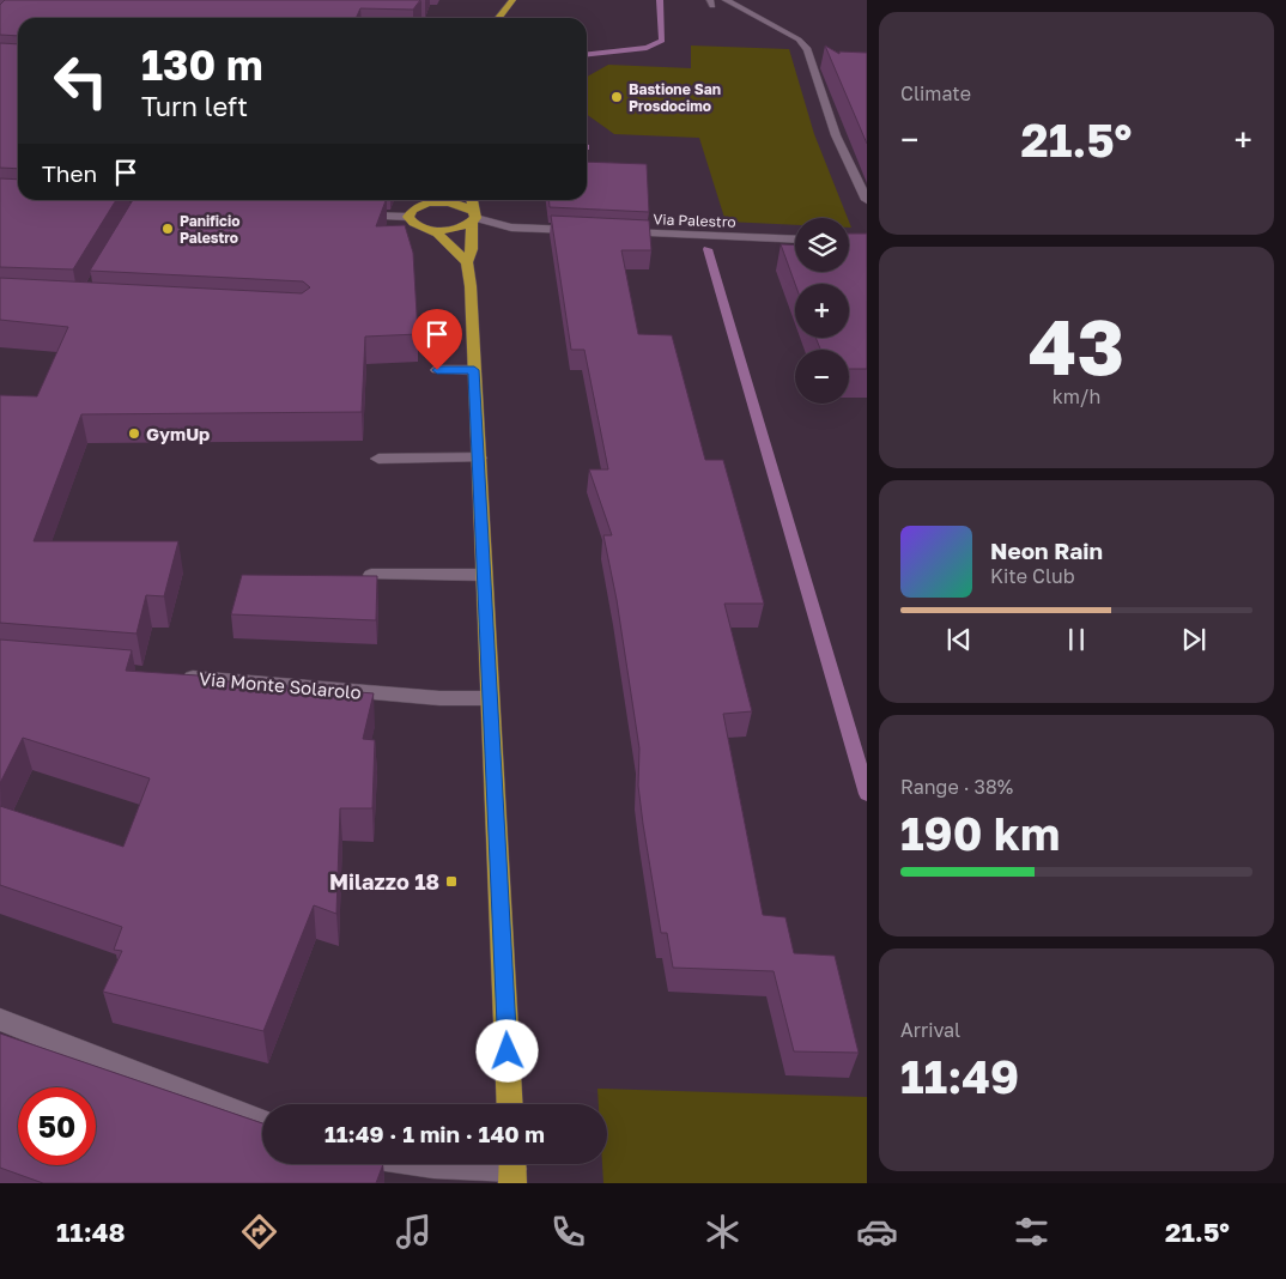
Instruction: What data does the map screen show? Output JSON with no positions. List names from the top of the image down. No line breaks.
{"streets":{"street":["Via Palestro","Via Monte Solarolo"]},"places":{"other":["Bastione San Prosdocimo","Panificio Palestro","GymUp"],"transit":["Milazzo 18"]},"page":{"tile":["Climate",["43","km/h"],["Range · 38%","190 km"],["Arrival","11:49"]],"turn":["130 m","Turn left"],"heat":["−","21.5°","+"],"then":"Then","map_buttons":["+","−"],"song":["Neon Rain","Kite Club"],"limit":"50","trip":"11:49 · 1 min · 140 m","tabs":["11:48","21.5°"]}}
